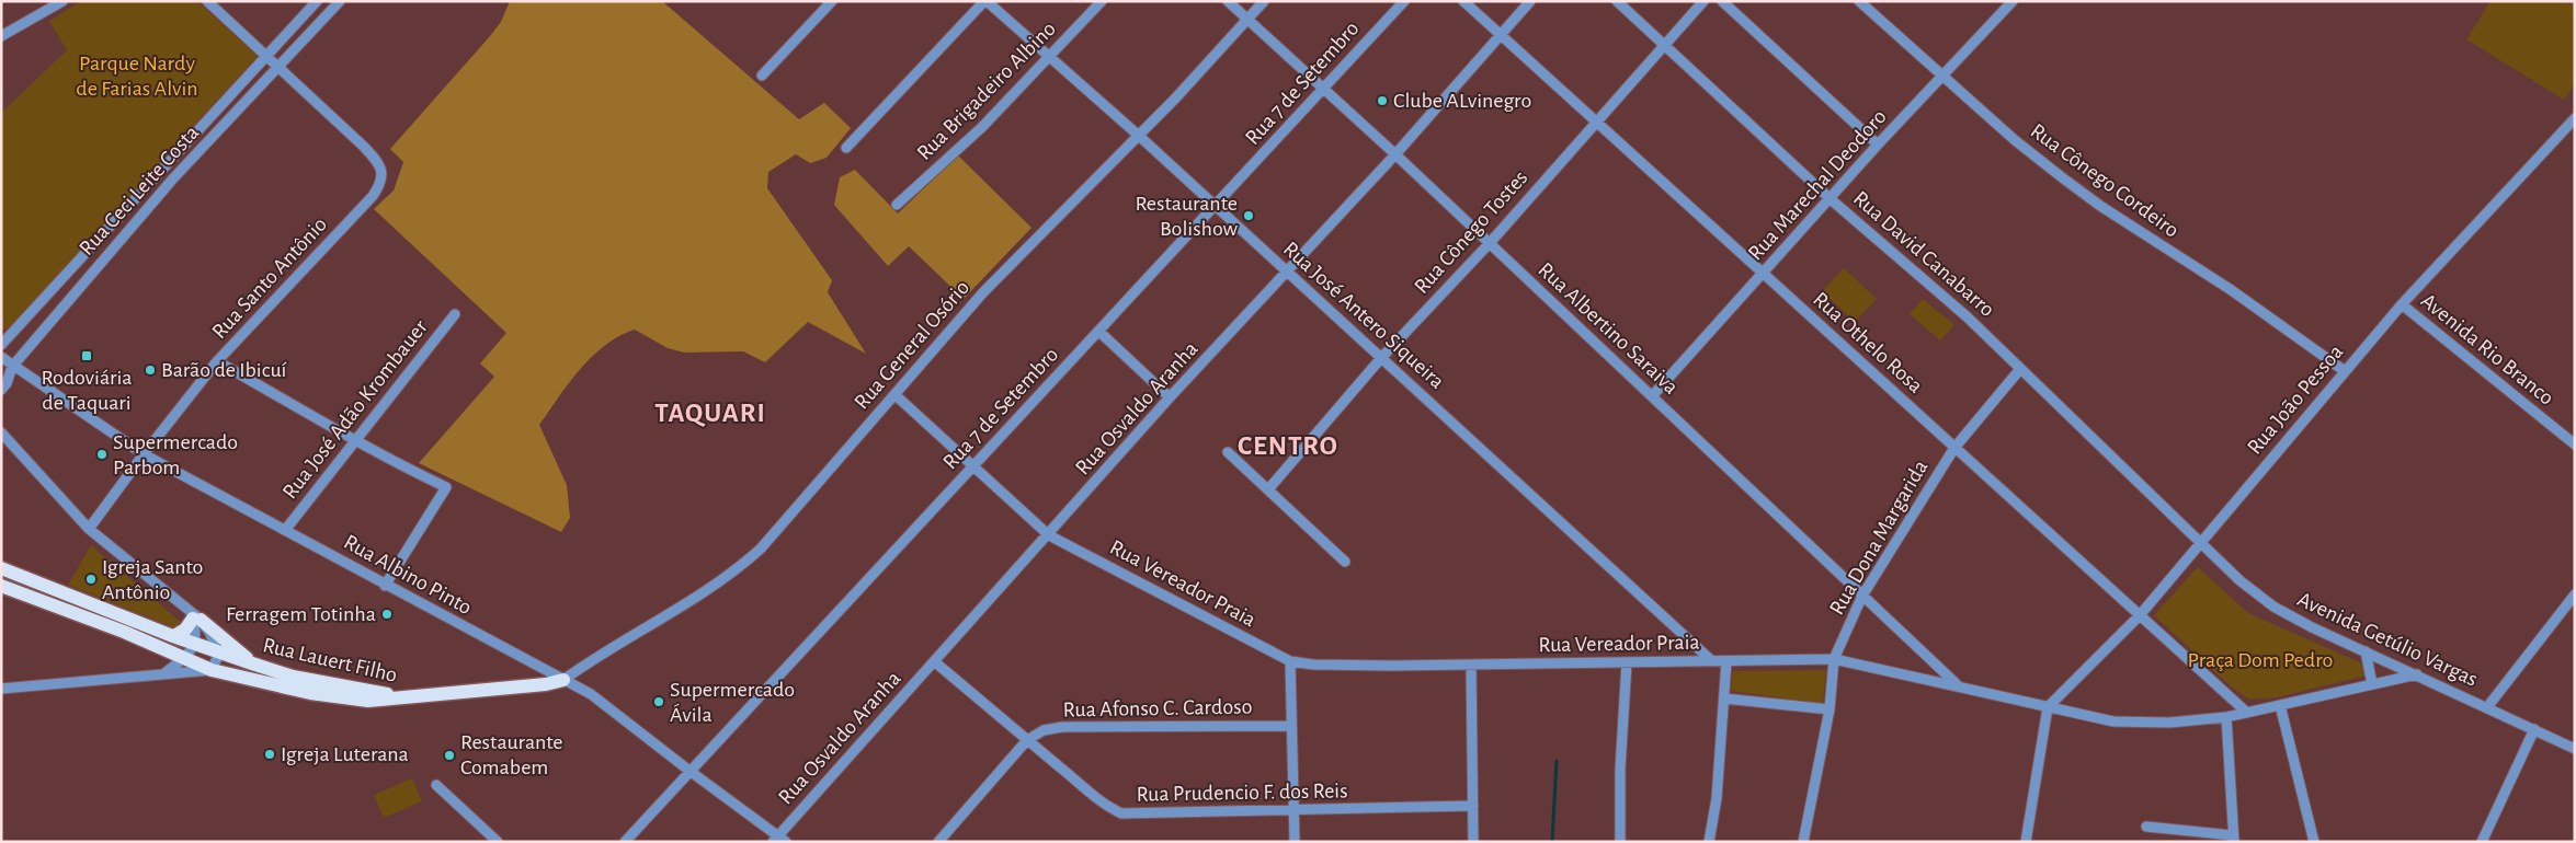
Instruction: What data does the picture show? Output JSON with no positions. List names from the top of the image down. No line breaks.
{"streets":{"main road":["Rua Lauert Filho"],"street":["Rua 7 de Setembro","Rua Brigadeiro Albino","Rua Cônego Cordeiro","Rua Marechal Deodoro","Rua Ceci Leite Costa","Rua Cônego Tostes","Rua David Canabarro","Rua Santo Antônio","Rua José Antero Siqueira","Rua Albertino Saraiva","Rua Othelo Rosa","Rua General Osório","Avenida Rio Branco","Rua João Pessoa","Rua Osvaldo Aranha","Rua José Adão Krombauer","Rua Dona Margarida","Rua Albino Pinto","Rua Vereador Praia","Avenida Getúlio Vargas","Rua Afonso C. Cardoso","Rua Prudencio F. dos Reis"]},"crossings":[["Rua 7 de Setembro","Rua José Antero Siqueira"],["Rua 7 de Setembro","Rua Albertino Saraiva"],["Rua 7 de Setembro","Rua Albino Pinto"],["Rua 7 de Setembro","Rua Vereador Praia"],["Rua Brigadeiro Albino","Rua José Antero Siqueira"],["Rua Cônego Cordeiro","Rua Marechal Deodoro"],["Rua Cônego Cordeiro","Rua João Pessoa"],["Rua Marechal Deodoro","Rua David Canabarro"],["Rua Marechal Deodoro","Rua Albertino Saraiva"],["Rua Marechal Deodoro","Rua Othelo Rosa"],["Rua Ceci Leite Costa","Rua Santo Antônio"],["Rua Ceci Leite Costa","Rua Albino Pinto"],["Rua Cônego Tostes","Rua David Canabarro"],["Rua Cônego Tostes","Rua José Antero Siqueira"],["Rua Cônego Tostes","Rua Albertino Saraiva"],["Rua Cônego Tostes","Rua Othelo Rosa"],["Rua David Canabarro","Rua João Pessoa"],["Rua David Canabarro","Rua Dona Margarida"],["Rua David Canabarro","Avenida Getúlio Vargas"],["Rua Santo Antônio","Rua Albino Pinto"],["Rua José Antero Siqueira","Rua General Osório"],["Rua José Antero Siqueira","Rua Osvaldo Aranha"],["Rua José Antero Siqueira","Rua Vereador Praia"],["Rua Albertino Saraiva","Rua General Osório"],["Rua Albertino Saraiva","Rua Osvaldo Aranha"],["Rua Albertino Saraiva","Rua Dona Margarida"],["Rua Albertino Saraiva","Rua Vereador Praia"],["Rua Othelo Rosa","Rua João Pessoa"],["Rua Othelo Rosa","Rua Osvaldo Aranha"],["Rua Othelo Rosa","Rua Dona Margarida"],["Rua Othelo Rosa","Rua Vereador Praia"],["Rua General Osório","Rua Albino Pinto"],["Rua General Osório","Rua Vereador Praia"],["Rua General Osório","Rua Lauert Filho"],["Avenida Rio Branco","Rua João Pessoa"],["Rua João Pessoa","Rua Vereador Praia"],["Rua João Pessoa","Avenida Getúlio Vargas"],["Rua Osvaldo Aranha","Rua Albino Pinto"],["Rua Osvaldo Aranha","Rua Vereador Praia"],["Rua Osvaldo Aranha","Rua Prudencio F. dos Reis"],["Rua José Adão Krombauer","Rua Albino Pinto"],["Rua Dona Margarida","Rua Vereador Praia"],["Rua Albino Pinto","Rua Lauert Filho"],["Rua Vereador Praia","Avenida Getúlio Vargas"],["Rua Afonso C. Cardoso","Rua Prudencio F. dos Reis"]],"districts":["TAQUARI","CENTRO"],"parks":["Parque Nardy de Farias Alvin","Praça Dom Pedro"],"places":{"other":["Clube ALvinegro","Restaurante Bolishow","Barão de Ibicuí","Supermercado Parbom","Igreja Santo Antônio","Ferragem Totinha","Supermercado Ávila","Igreja Luterana","Restaurante Comabem"],"transit":["Rodoviária de Taquari"]}}
